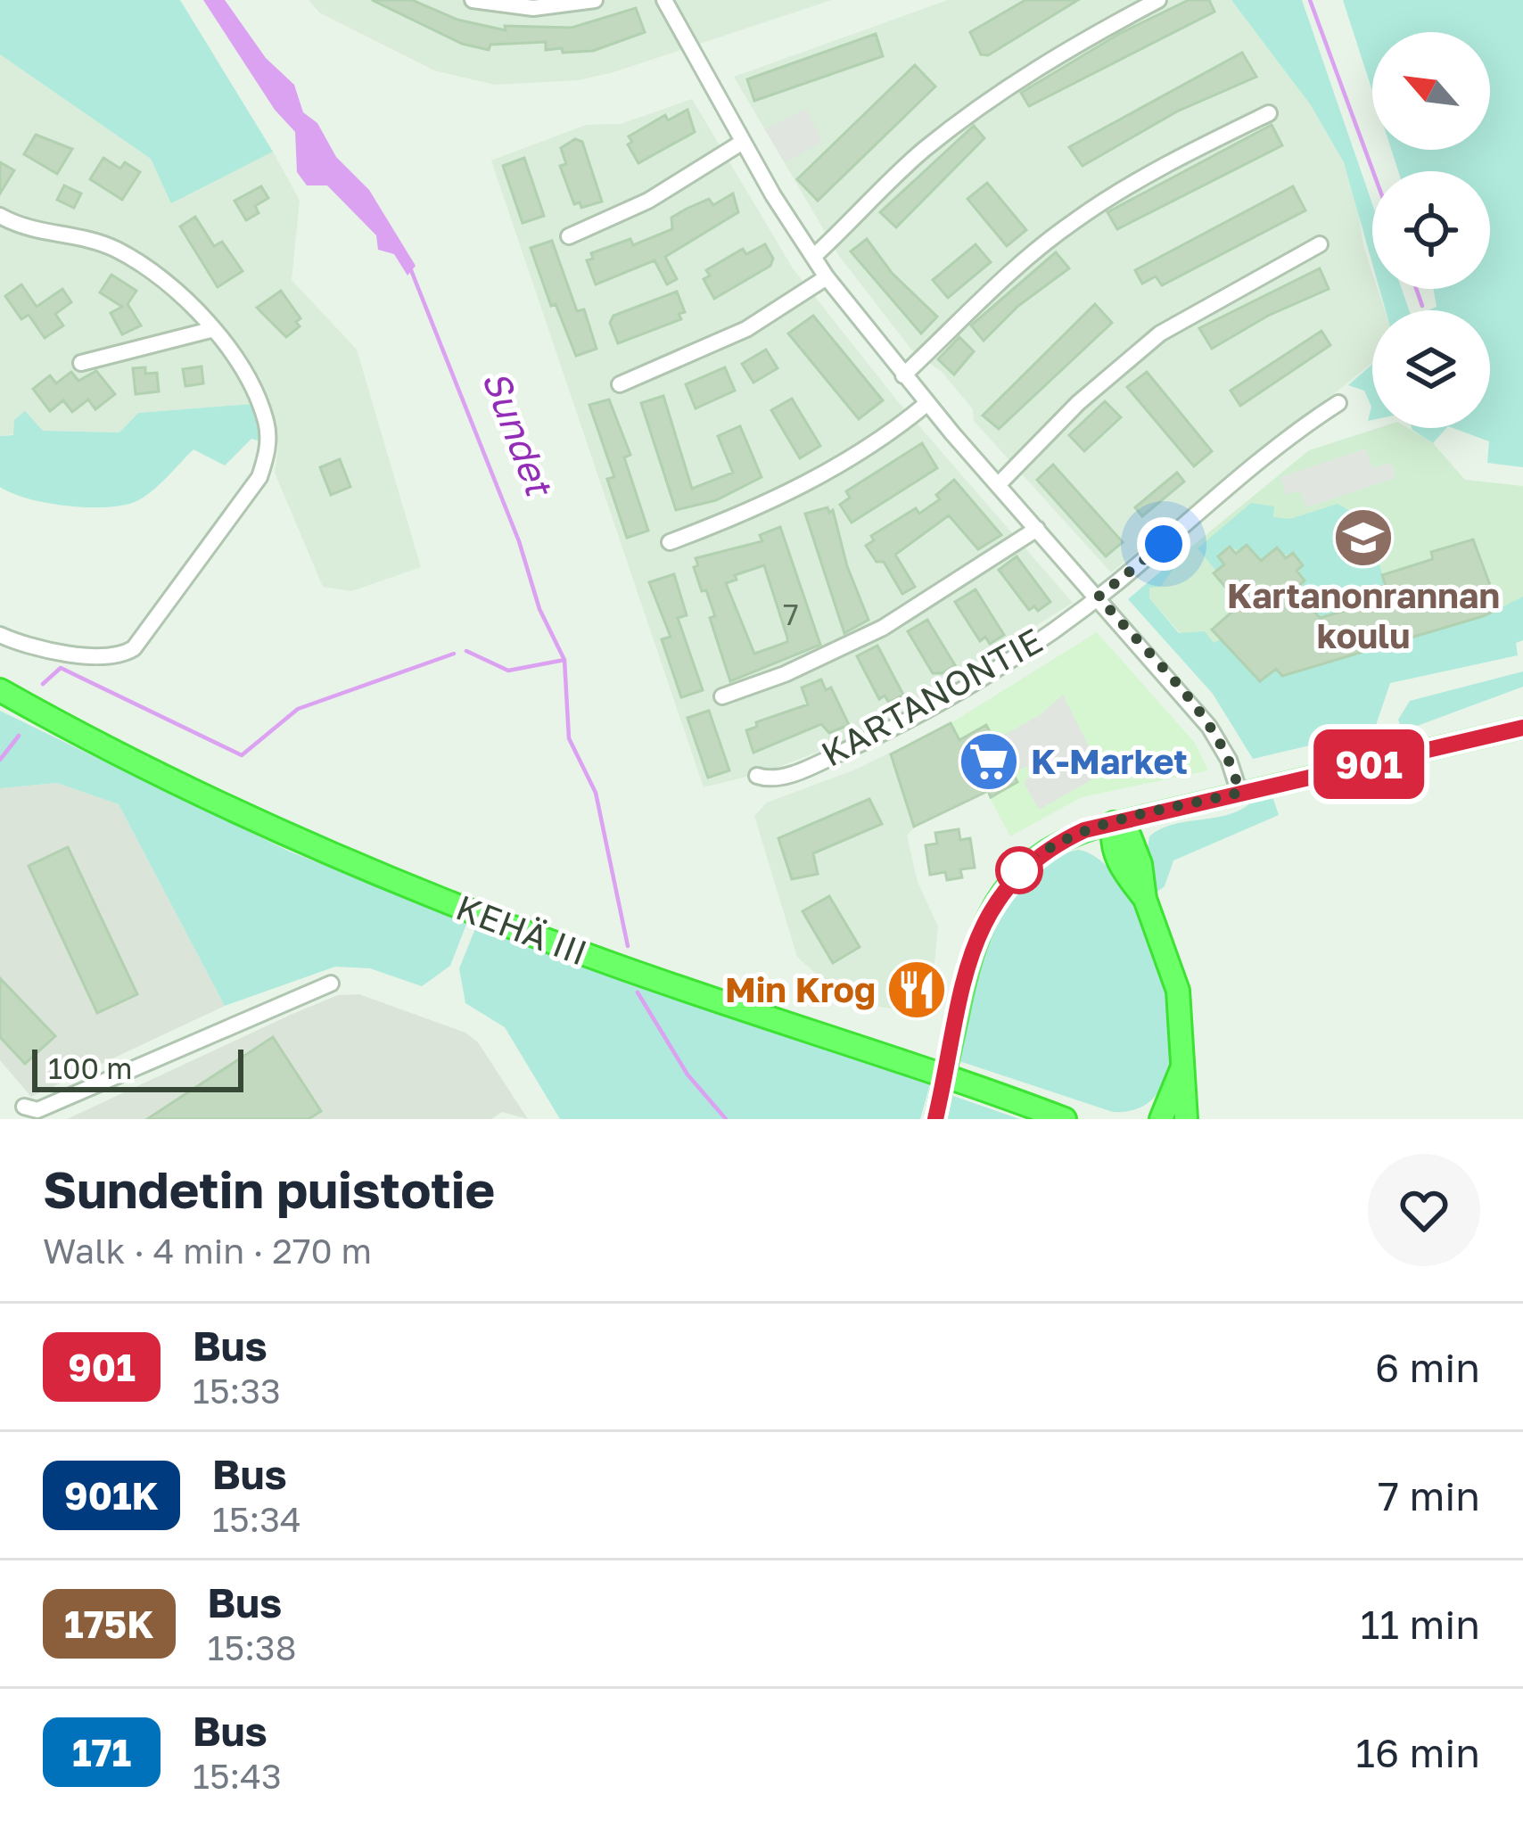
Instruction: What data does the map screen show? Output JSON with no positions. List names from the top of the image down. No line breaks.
{"streets":{"highway":["KEHÄ III"],"street":["KARTANONTIE"]},"water":["Sundet"],"places":{"school or university":["Kartanonrannan koulu"],"supermarket":["K-Market"],"restaurant":["Min Krog"]},"lines":["bus line 901"],"house_numbers":["7"],"scale_bar":"100 m","north":"top left","page":{"on_map":"901","scale":"100 m","heading":["Sundetin puistotie","Walk · 4 min · 270 m"],"list":[{"mark":"901","name":"Bus","note":"15:33","value":"6 min"},{"mark":"901K","name":"Bus","note":"15:34","value":"7 min"},{"mark":"175K","name":"Bus","note":"15:38","value":"11 min"},{"mark":"171","name":"Bus","note":"15:43","value":"16 min"}]}}
